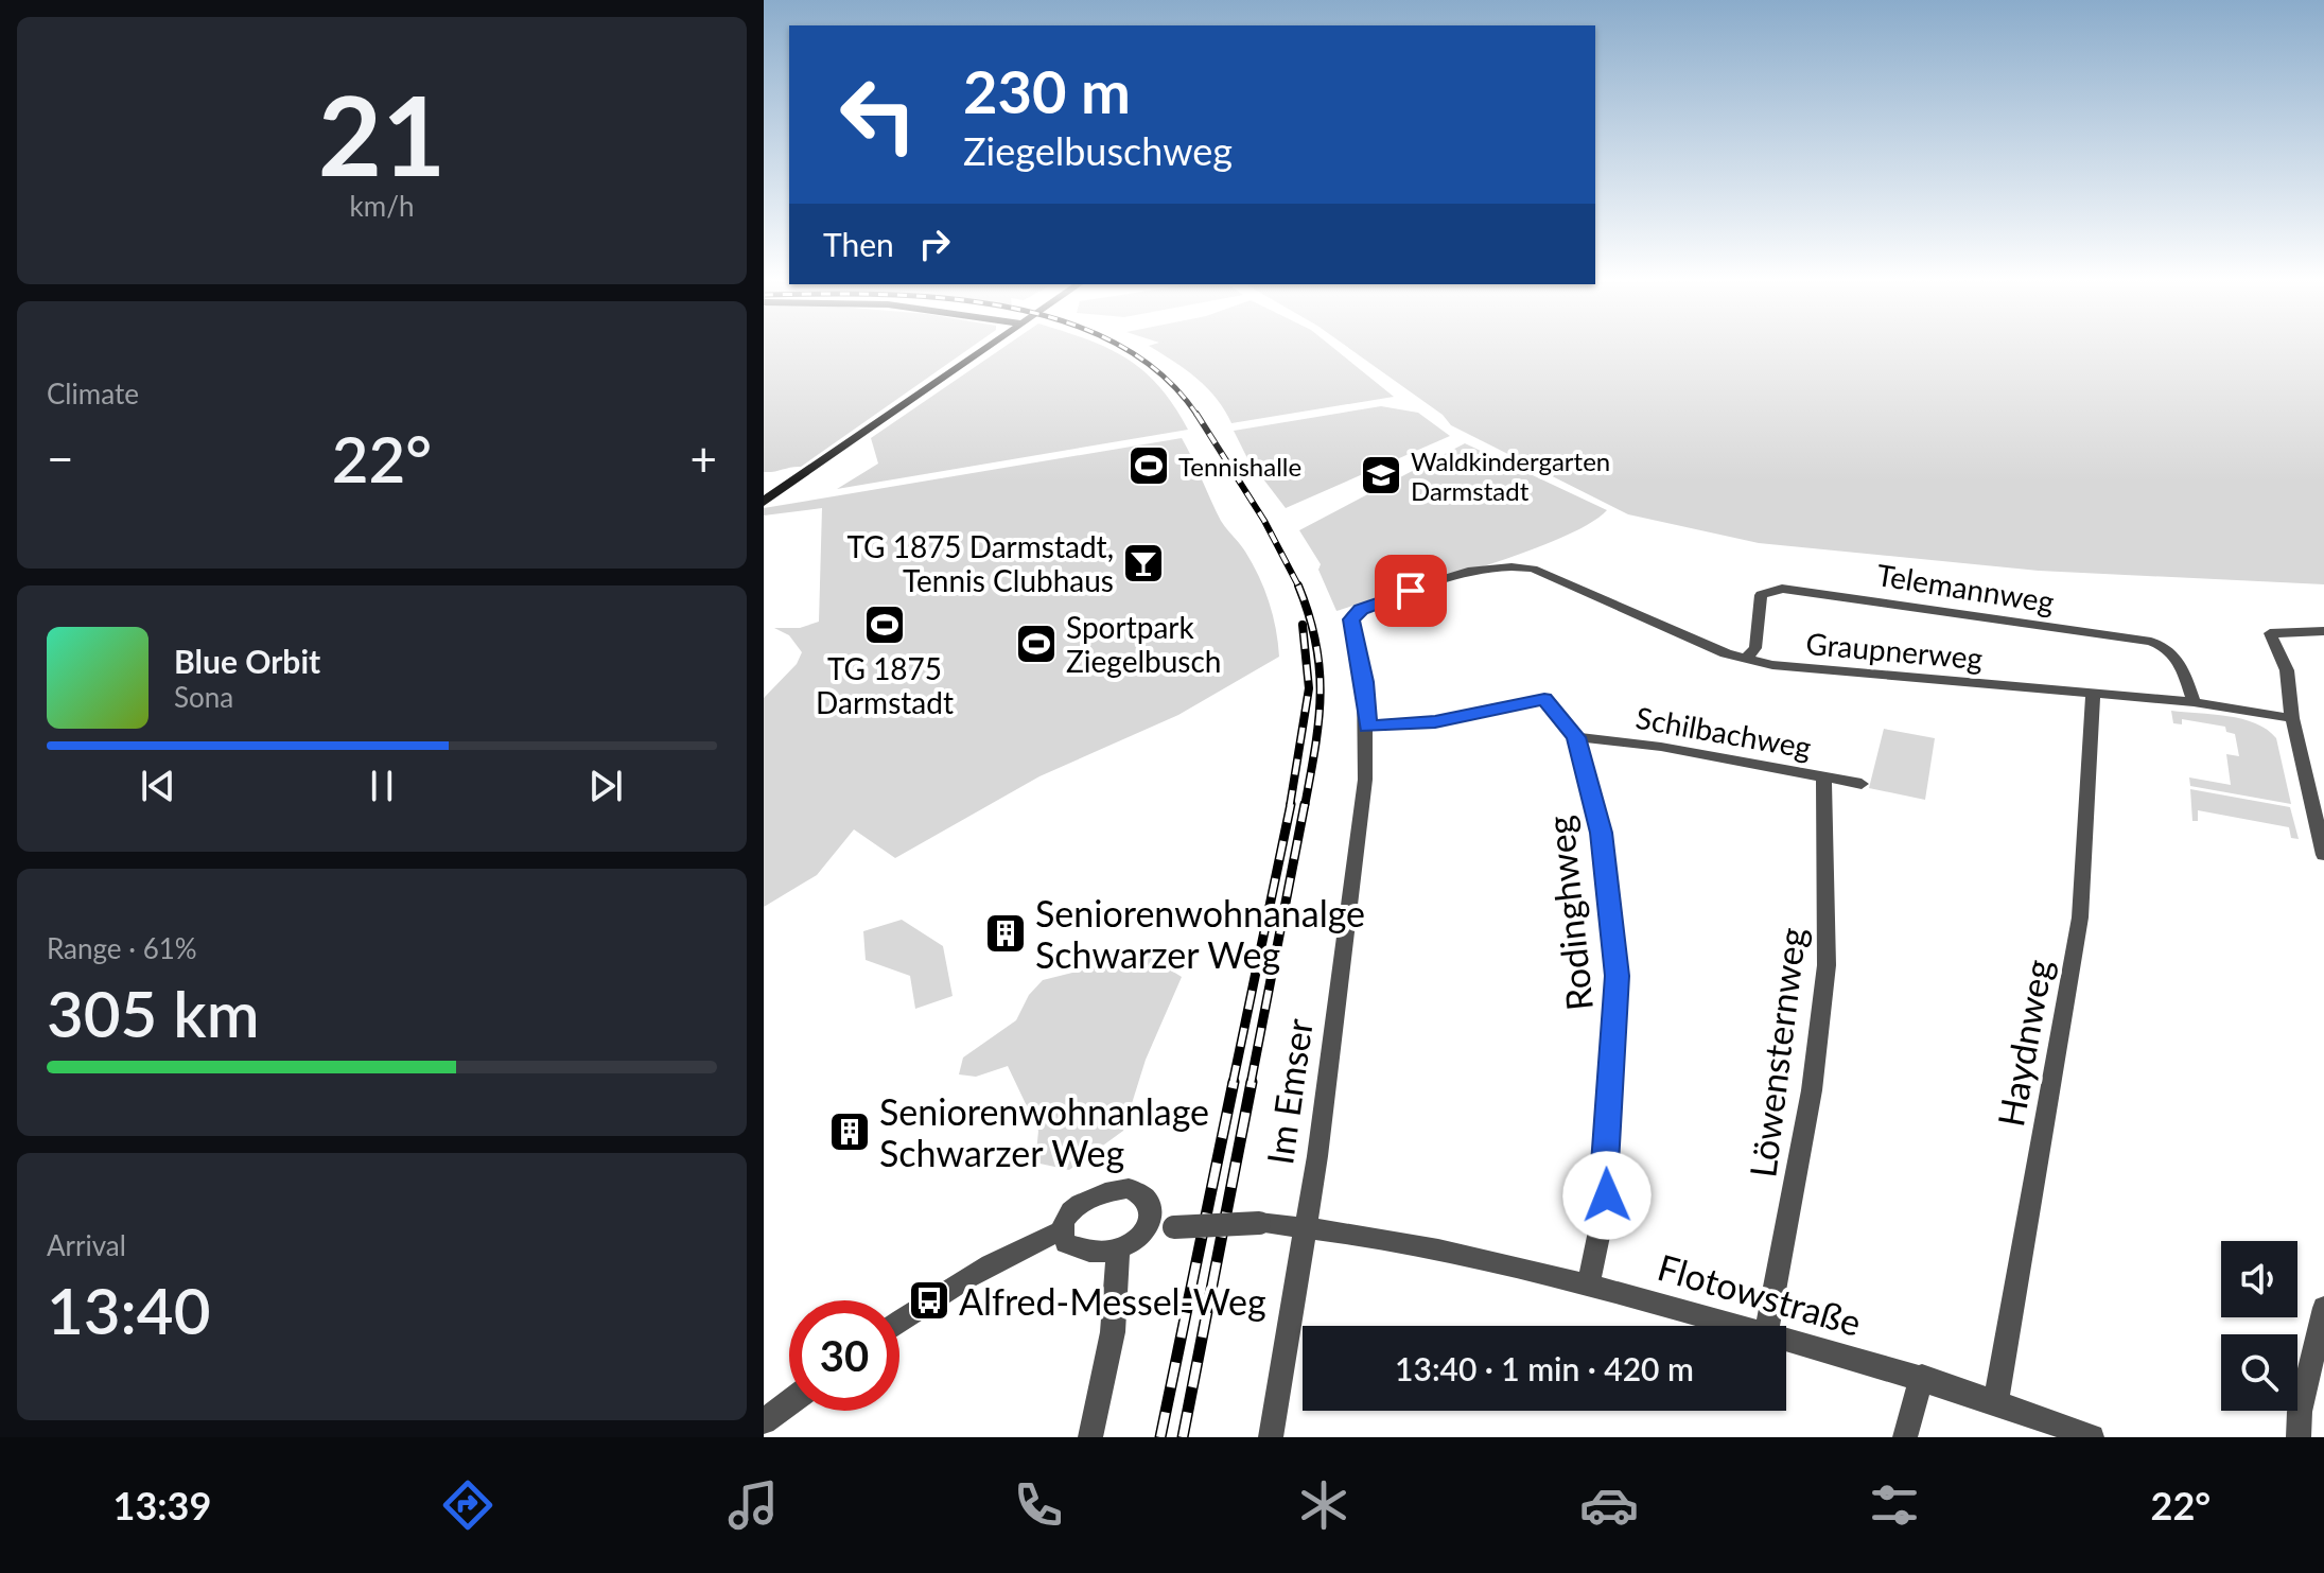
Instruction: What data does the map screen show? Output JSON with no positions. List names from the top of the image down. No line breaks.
{"streets":{"street":["Telemannweg","Graupnerweg","Schilbachweg","Rodinghweg","Haydnweg","Löwensternweg","Im Emser","Flotowstraße"]},"crossings":[["Telemannweg","Graupnerweg"],["Graupnerweg","Haydnweg"],["Graupnerweg","Im Emser"],["Schilbachweg","Rodinghweg"],["Schilbachweg","Löwensternweg"],["Rodinghweg","Im Emser"],["Rodinghweg","Flotowstraße"],["Haydnweg","Flotowstraße"],["Im Emser","Flotowstraße"]],"places":{"sports":["Tennishalle","TG 1875 Darmstadt","Sportpark Ziegelbusch"],"school or university":["Waldkindergarten Darmstadt"],"bar":["TG 1875 Darmstadt, Tennis Clubhaus"],"building":["Seniorenwohnanalge Schwarzer Weg","Seniorenwohnanlage Schwarzer Weg"],"bus stop":["Alfred-Messel-Weg"]},"page":{"tile":[["21","km/h"],"Climate",["Range · 61%","305 km"],["Arrival","13:40"]],"turn":["230 m","Ziegelbuschweg"],"then":"Then","heat":["−","22°","+"],"song":["Blue Orbit","Sona"],"limit":"30","trip":"13:40 · 1 min · 420 m","tabs":["13:39","22°"]}}
